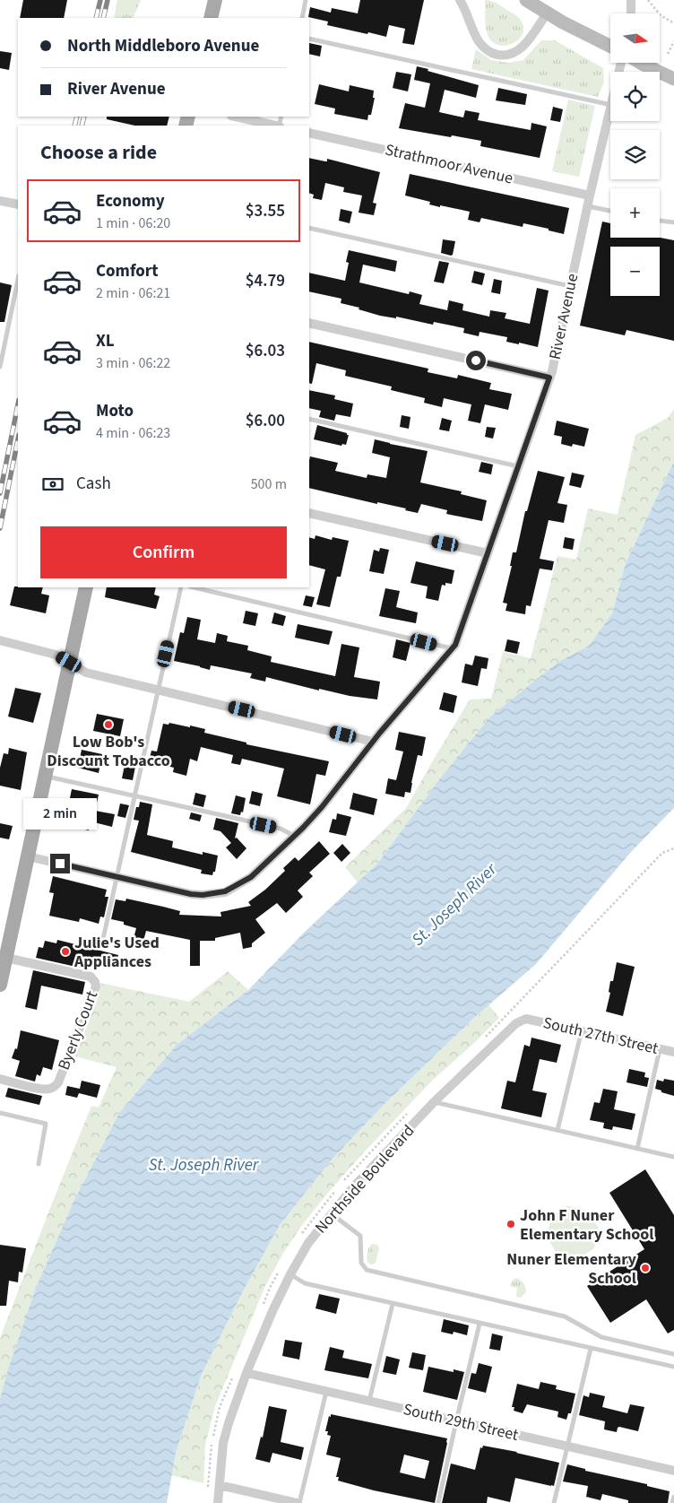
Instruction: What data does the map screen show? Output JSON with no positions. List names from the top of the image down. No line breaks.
{"streets":{"street":["Strathmoor Avenue","River Avenue","Byerly Court","South 27th Street","Northside Boulevard","South 29th Street"]},"crossings":[["Strathmoor Avenue","River Avenue"],["South 27th Street","Northside Boulevard"],["Northside Boulevard","South 29th Street"]],"water":["St. Joseph River"],"places":["Low Bob's Discount Tobacco","Julie's Used Appliances","John F Nuner Elementary School","Nuner Elementary School"],"north":"right","page":{"map_buttons":["+","−"],"banner":["North Middleboro Avenue","River Avenue"],"heading":"Choose a ride","list":[{"name":"Economy","note":"1 min · 06:20","value":"$3.55"},{"name":"Comfort","note":"2 min · 06:21","value":"$4.79"},{"name":"XL","note":"3 min · 06:22","value":"$6.03"},{"name":"Moto","note":"4 min · 06:23","value":"$6.00"}],"pay":["Cash","500 m"],"buttons":"Confirm","bubble":"2 min"}}
